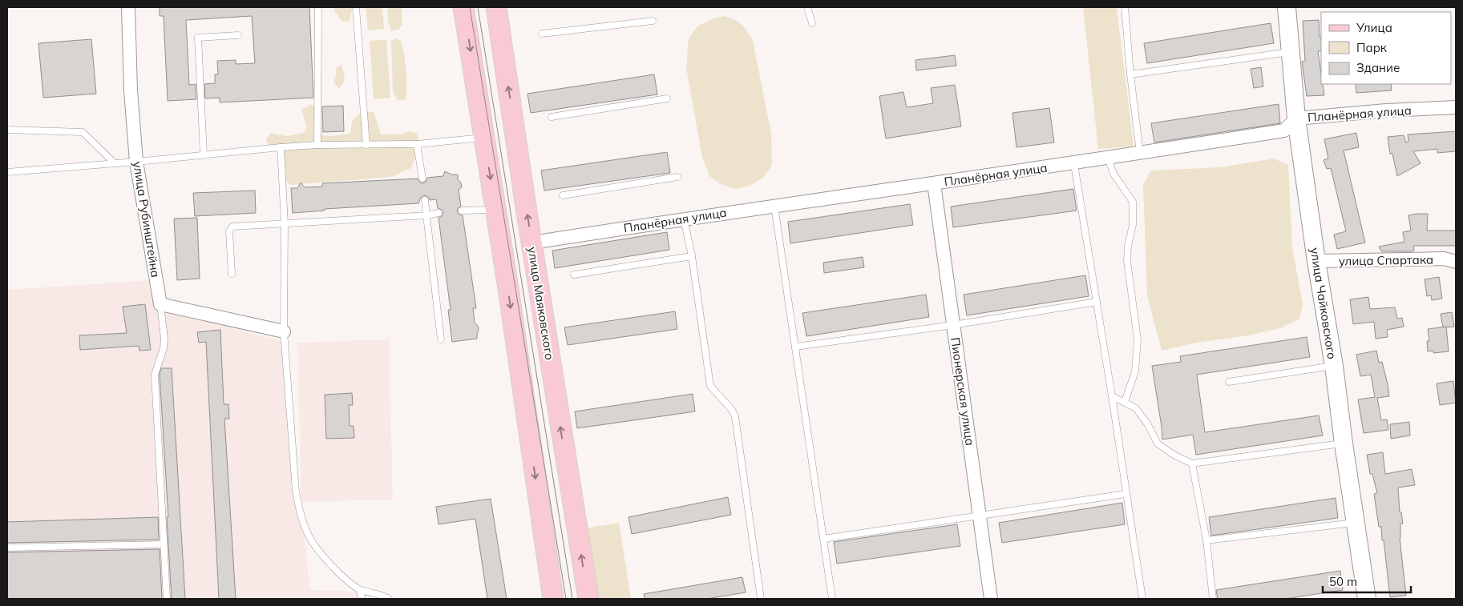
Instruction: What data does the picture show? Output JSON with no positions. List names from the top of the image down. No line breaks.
{"streets":{"main road":["улица Маяковского","улица Чайковского"],"street":["Планёрная улица","улица Рубинштейна","улица Спартака","Пионерская улица"]},"crossings":[["Планёрная улица","улица Маяковского"],["Планёрная улица","улица Чайковского"],["Планёрная улица","Пионерская улица"],["улица Спартака","улица Чайковского"]],"legend":["Улица","Парк","Здание"],"scale_bar":"50 m"}
